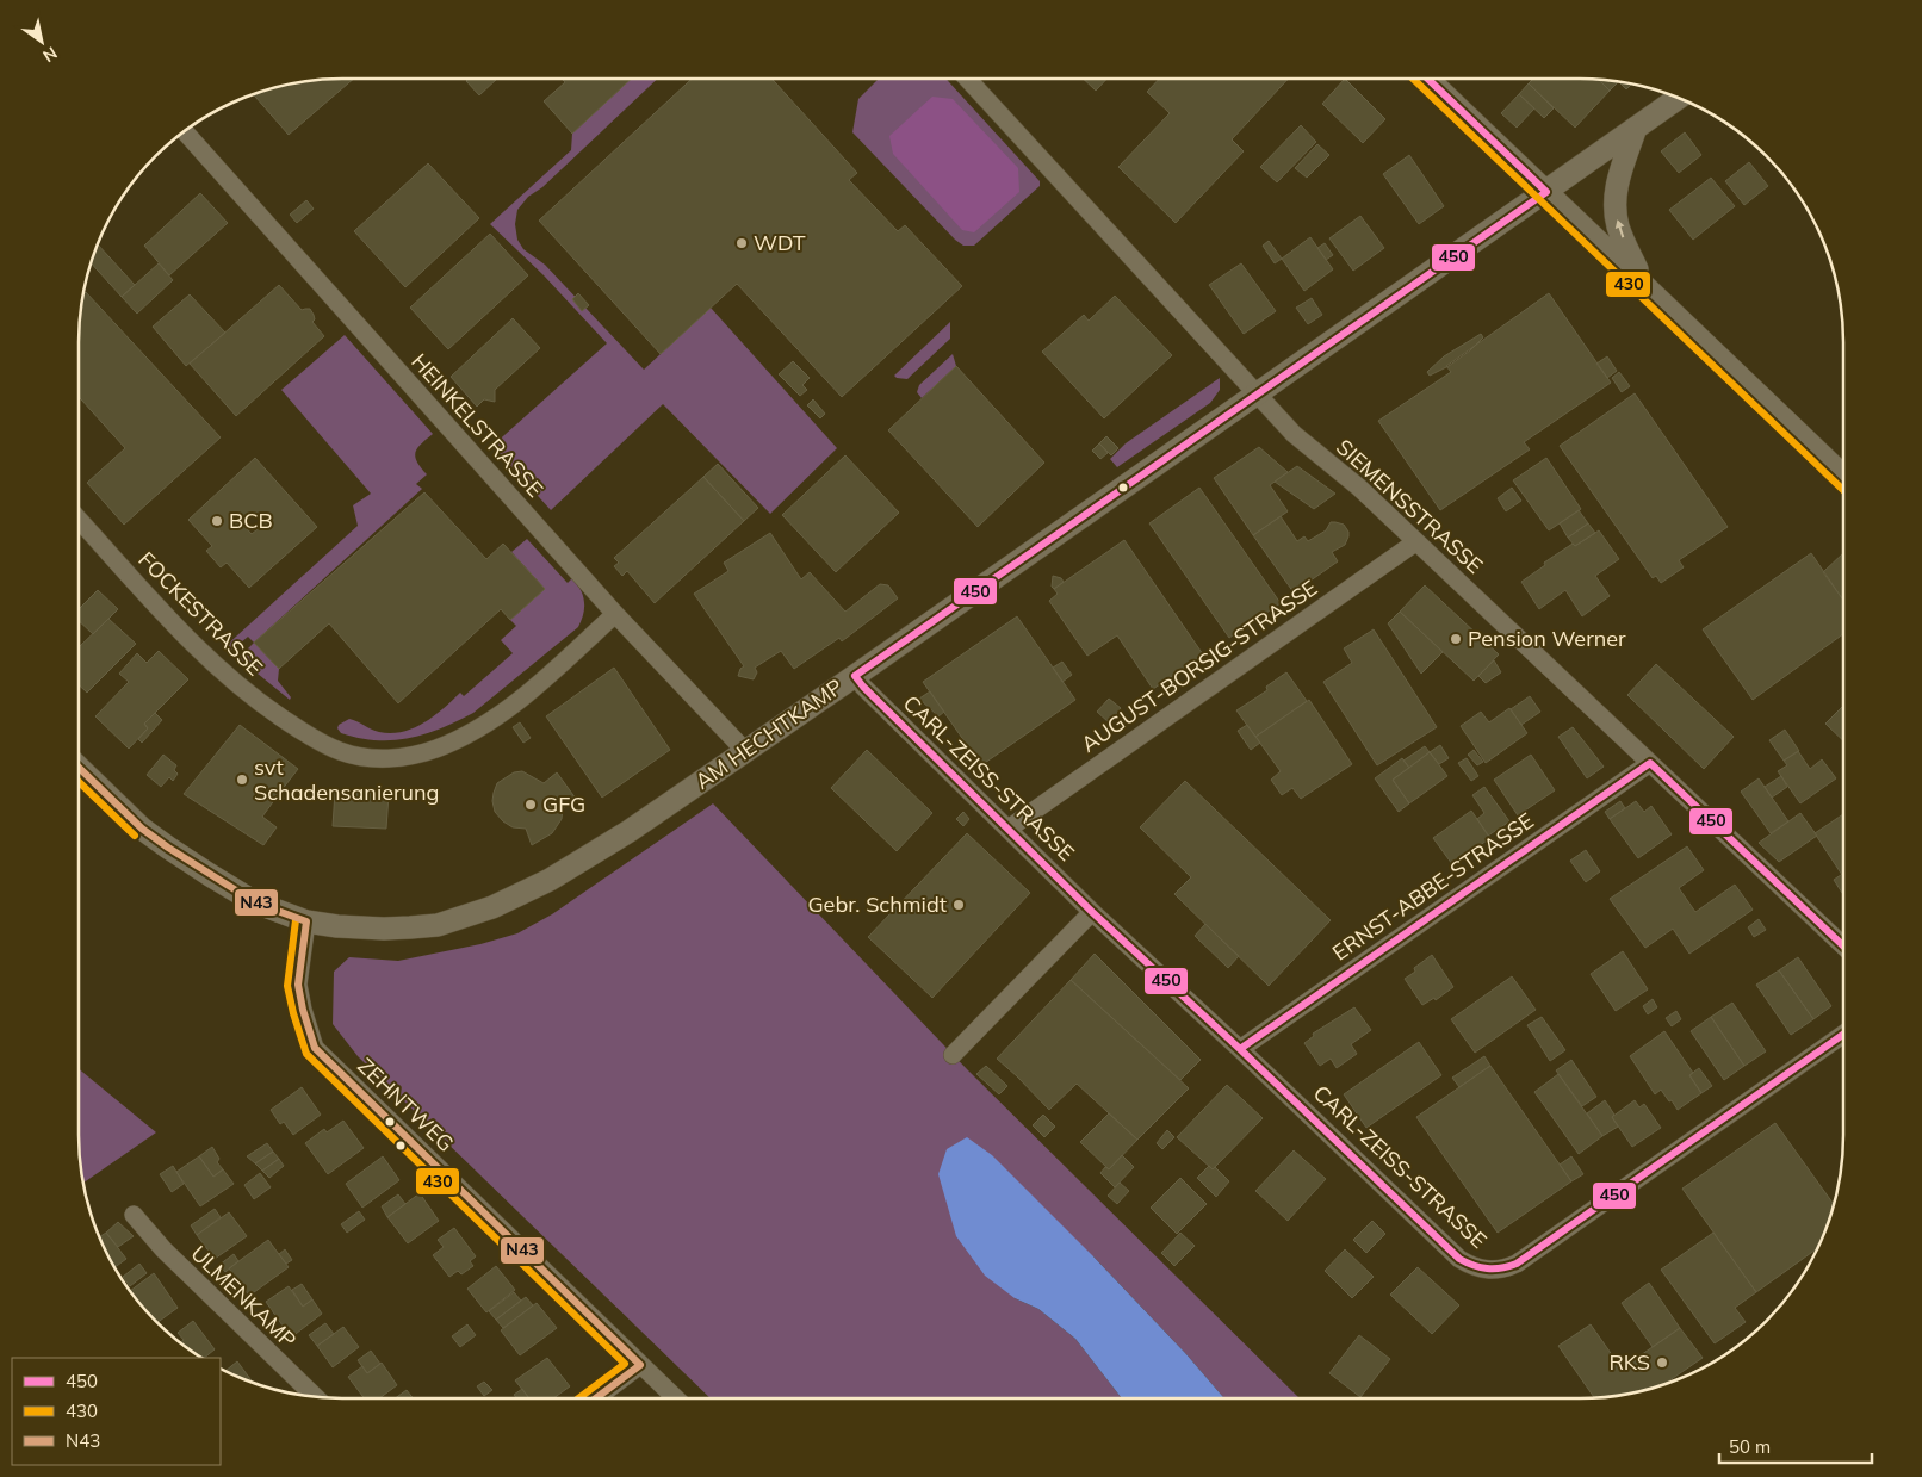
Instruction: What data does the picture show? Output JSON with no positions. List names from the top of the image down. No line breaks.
{"streets":{"street":["HEINKELSTRASSE","SIEMENSSTRASSE","FOCKESTRASSE","AUGUST-BORSIG-STRASSE","AM HECHTKAMP","CARL-ZEISS-STRASSE","ERNST-ABBE-STRASSE","ZEHNTWEG","ULMENKAMP"]},"crossings":[["HEINKELSTRASSE","FOCKESTRASSE"],["HEINKELSTRASSE","AM HECHTKAMP"],["SIEMENSSTRASSE","AUGUST-BORSIG-STRASSE"],["SIEMENSSTRASSE","AM HECHTKAMP"],["SIEMENSSTRASSE","ERNST-ABBE-STRASSE"],["AUGUST-BORSIG-STRASSE","CARL-ZEISS-STRASSE"],["AM HECHTKAMP","CARL-ZEISS-STRASSE"],["AM HECHTKAMP","ZEHNTWEG"],["CARL-ZEISS-STRASSE","ERNST-ABBE-STRASSE"]],"places":["WDT","BCB","Pension Werner","svt Schadensanierung","GFG","Gebr. Schmidt","RKS"],"lines":["transit line 450","transit line 430","transit line N43"],"legend":["450","430","N43"],"scale_bar":"50 m","north":"bottom right"}
